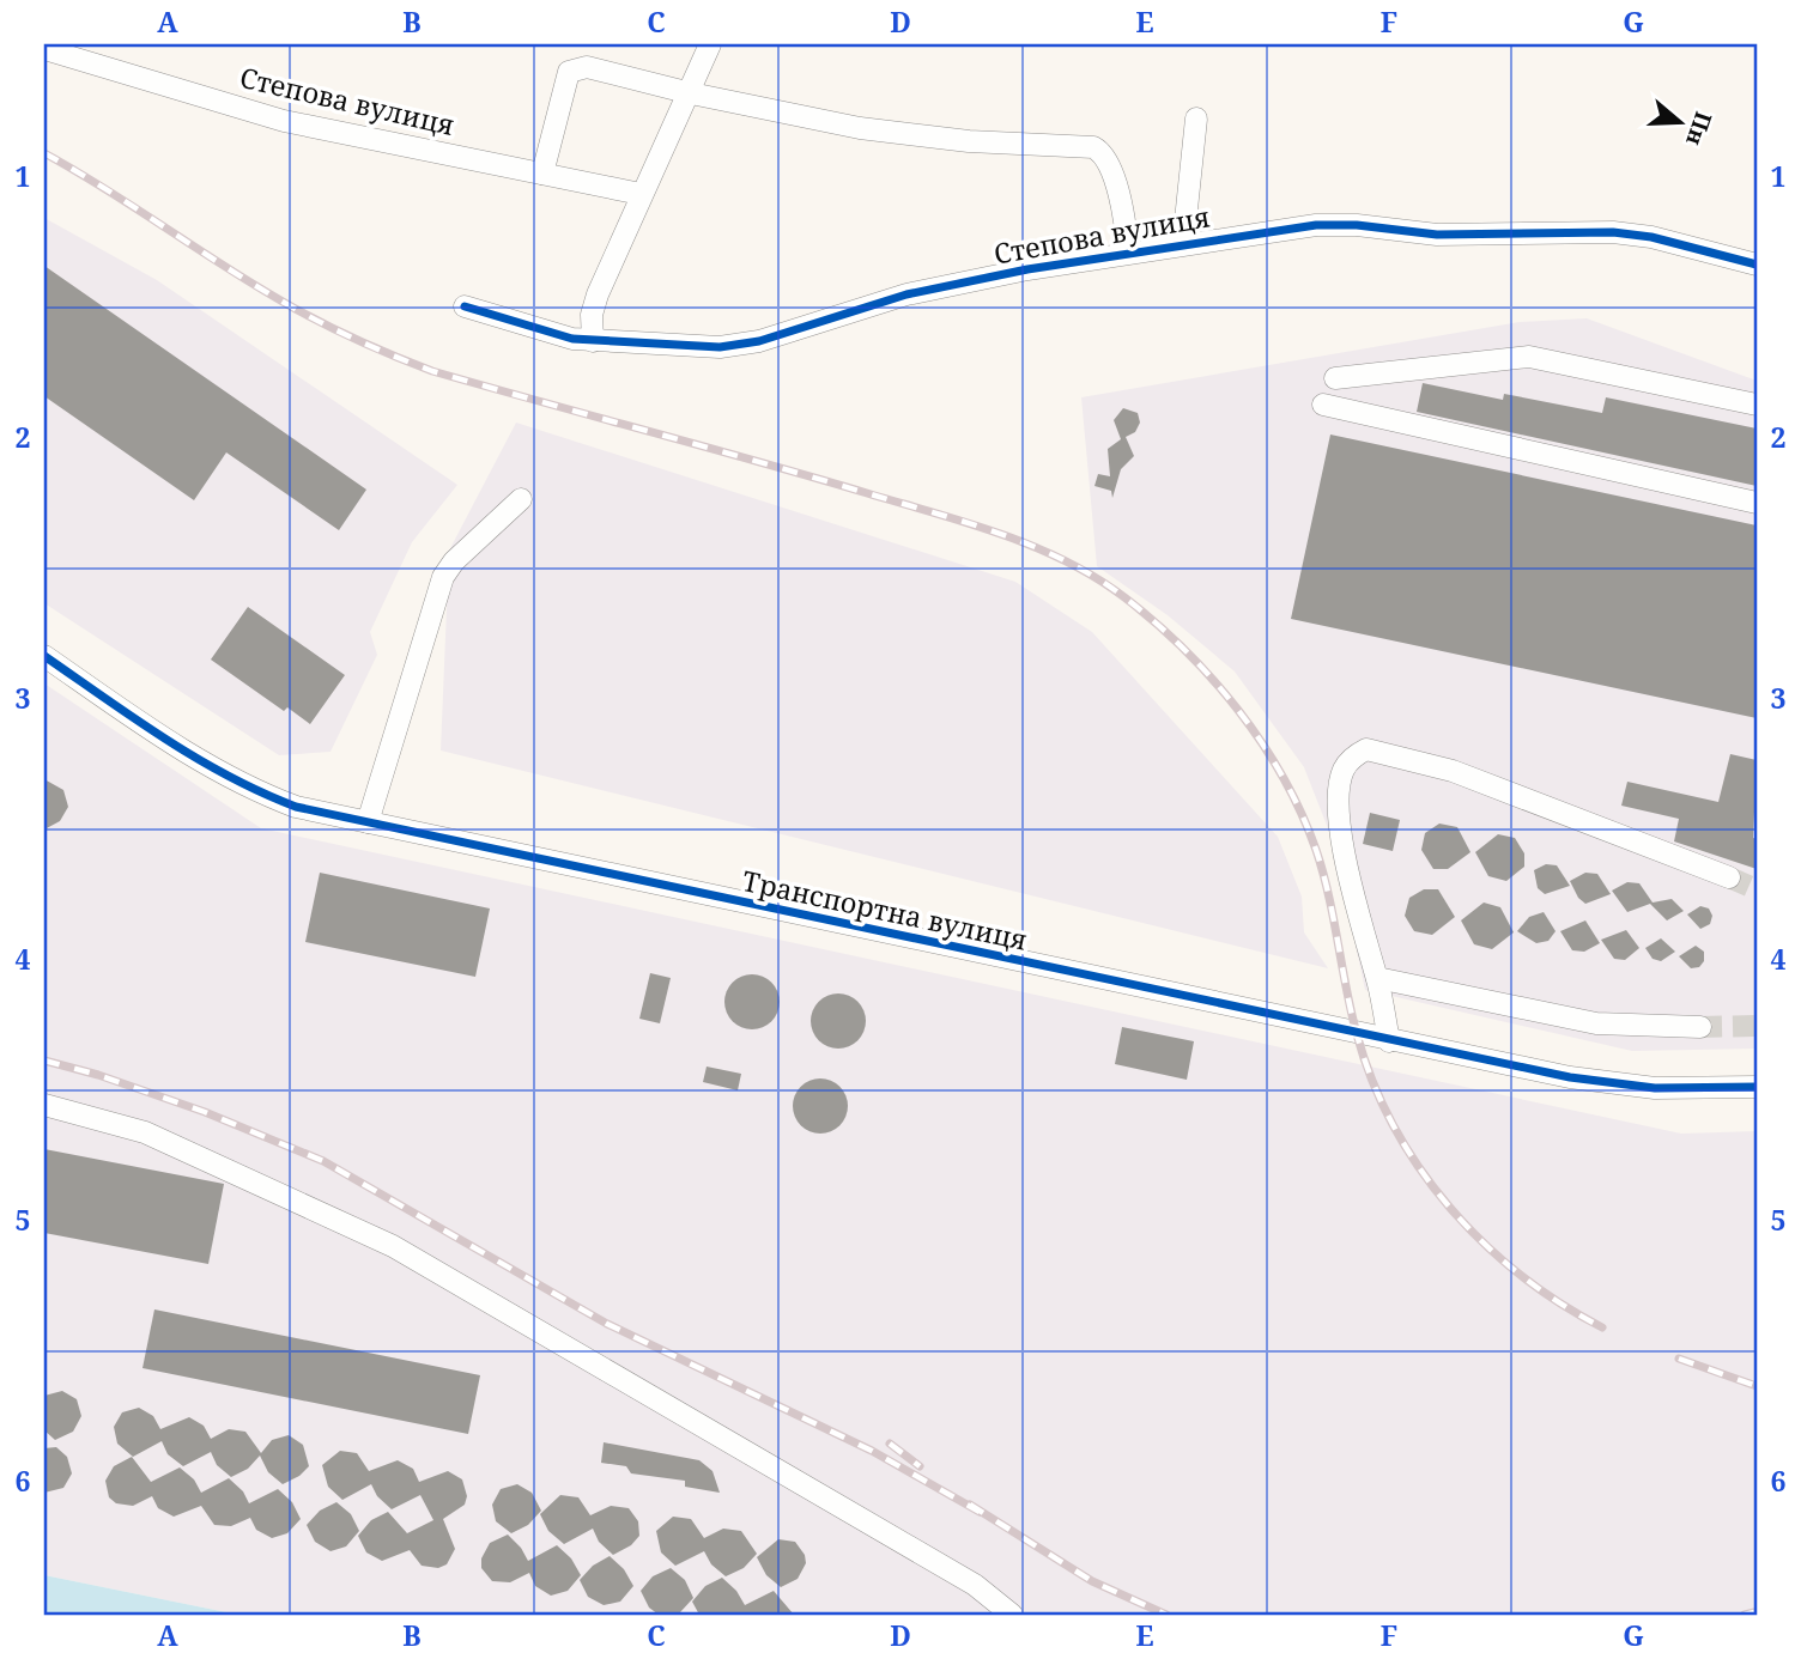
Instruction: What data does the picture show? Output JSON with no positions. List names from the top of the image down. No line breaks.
{"streets":{"street":["Степова вулиця","Транспортна вулиця"]},"north":"right","grid":{"columns":["A","B","C","D","E","F","G"],"rows":["1","2","3","4","5","6"]}}
